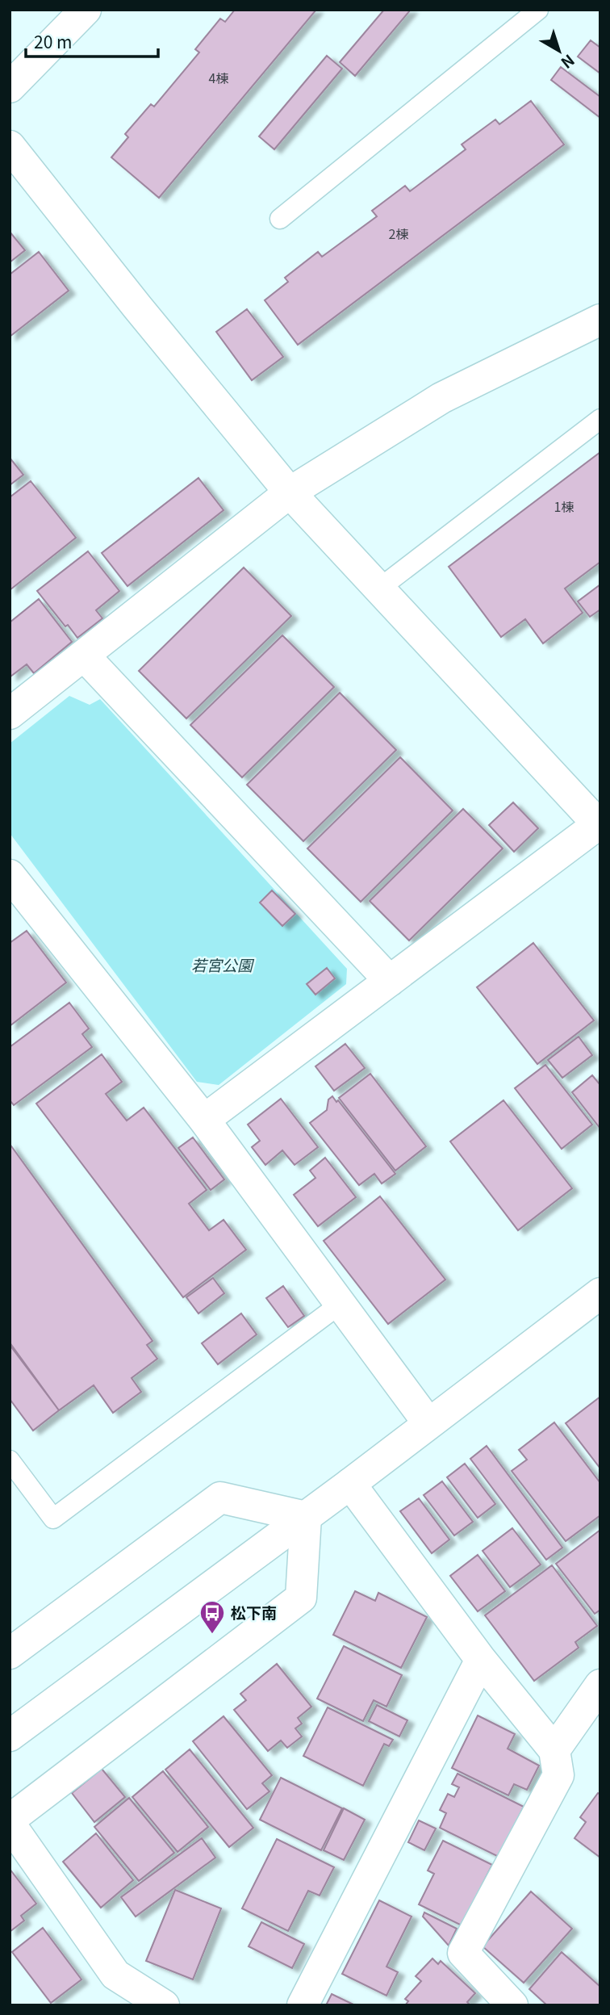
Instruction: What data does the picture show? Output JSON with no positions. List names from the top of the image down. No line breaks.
{"parks":["若宮公園"],"places":{"bus stop":["松下南"]},"house_numbers":["4棟","2棟","1棟"],"scale_bar":"20 m","north":"bottom right"}
